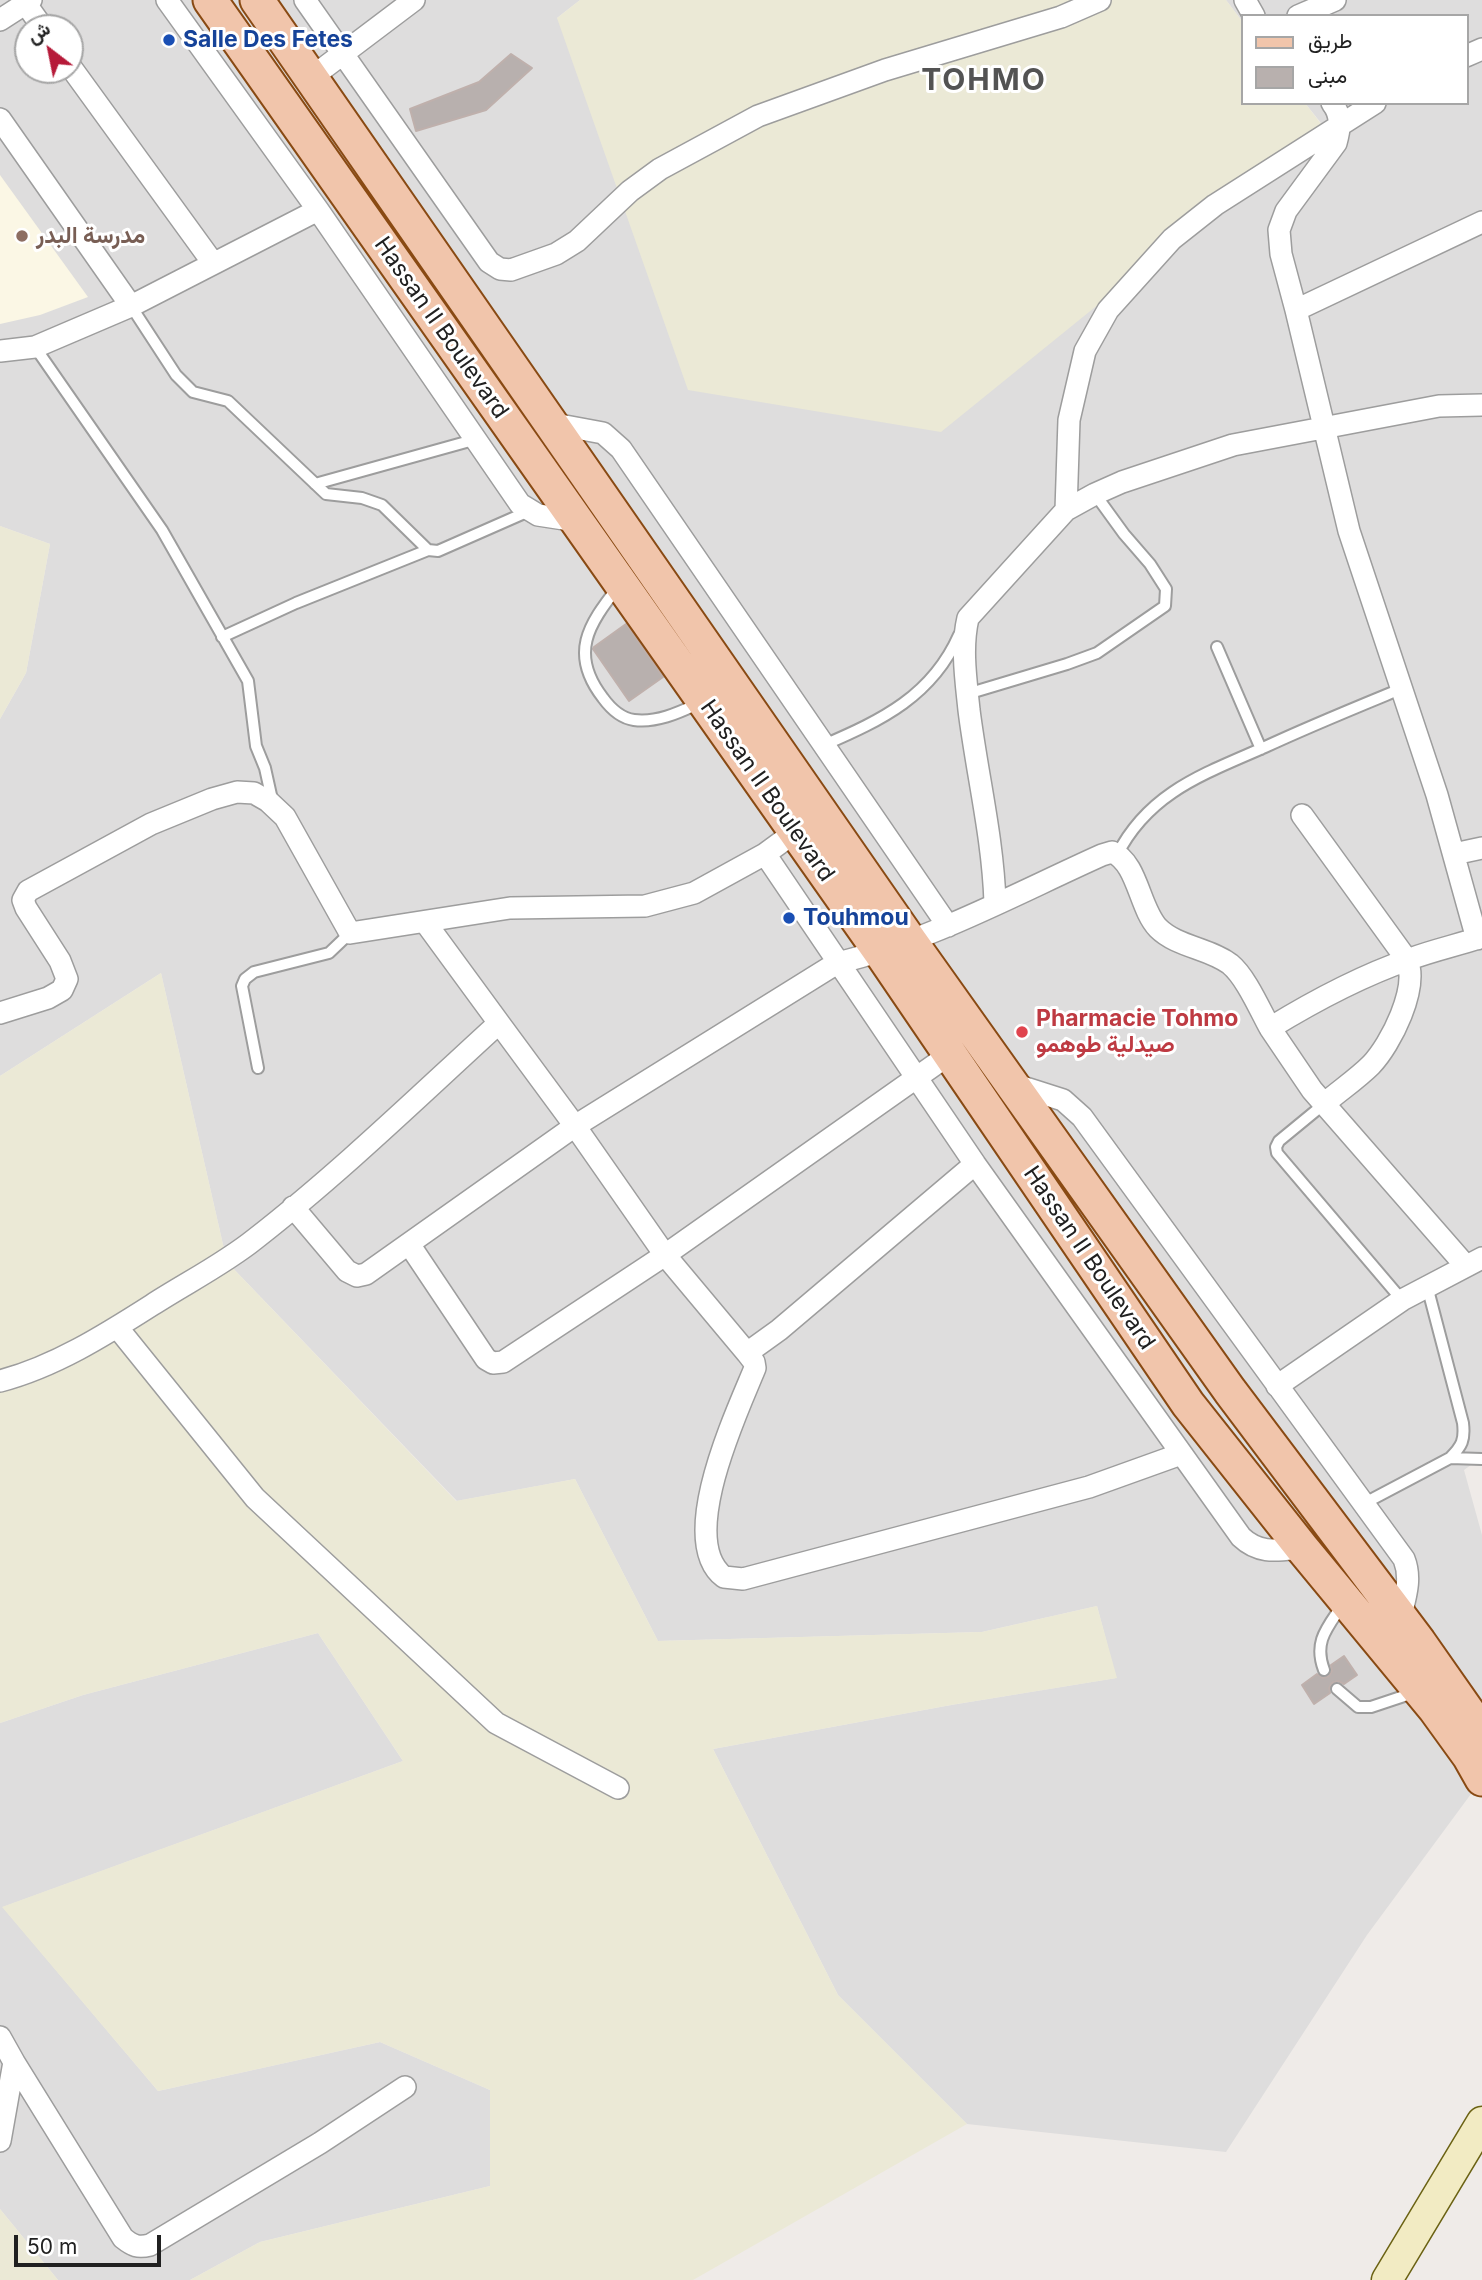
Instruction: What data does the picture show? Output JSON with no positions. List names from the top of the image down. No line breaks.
{"streets":{"main road":["Hassan II Boulevard"]},"districts":["TOHMO"],"places":["Salle Des Fetes","مدرسة البدر","Touhmou","Pharmacie Tohmo صيدلية طوهمو"],"legend":["طريق","مبنى"],"scale_bar":"50 m","north":"top left"}
